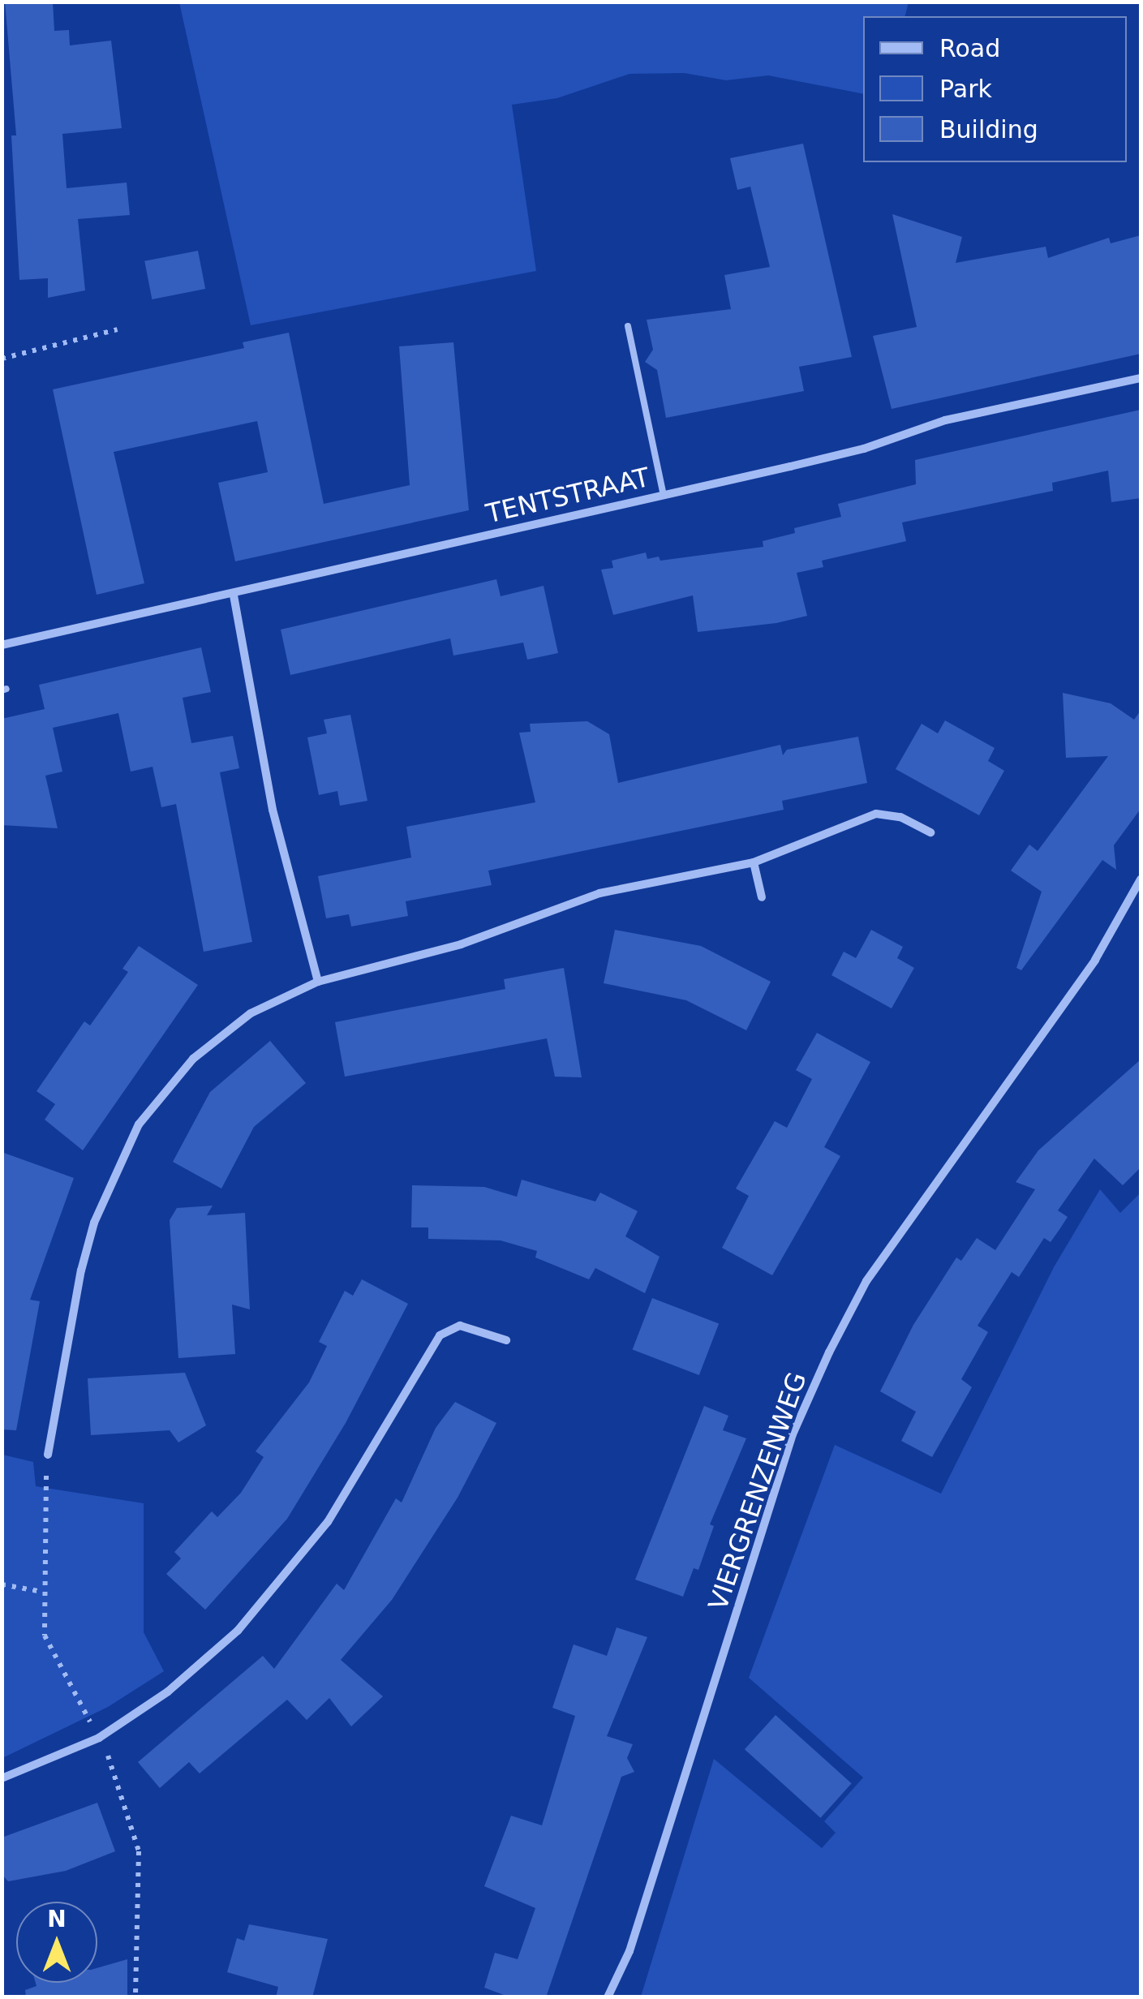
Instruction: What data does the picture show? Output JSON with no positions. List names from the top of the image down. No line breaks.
{"streets":{"street":["TENTSTRAAT","VIERGRENZENWEG"]},"legend":["Road","Park","Building"],"north":"top"}
